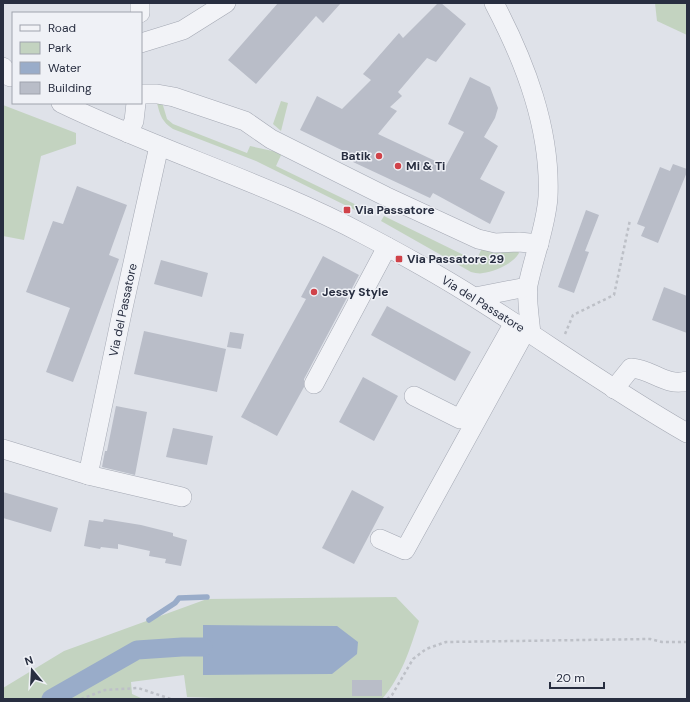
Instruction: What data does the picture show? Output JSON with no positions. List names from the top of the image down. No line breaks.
{"streets":{"street":["Via del Passatore"]},"places":{"other":["Batik","Mi & Ti","Jessy Style"],"transit":["Via Passatore","Via Passatore 29"]},"legend":["Road","Park","Water","Building"],"scale_bar":"20 m","north":"top"}
